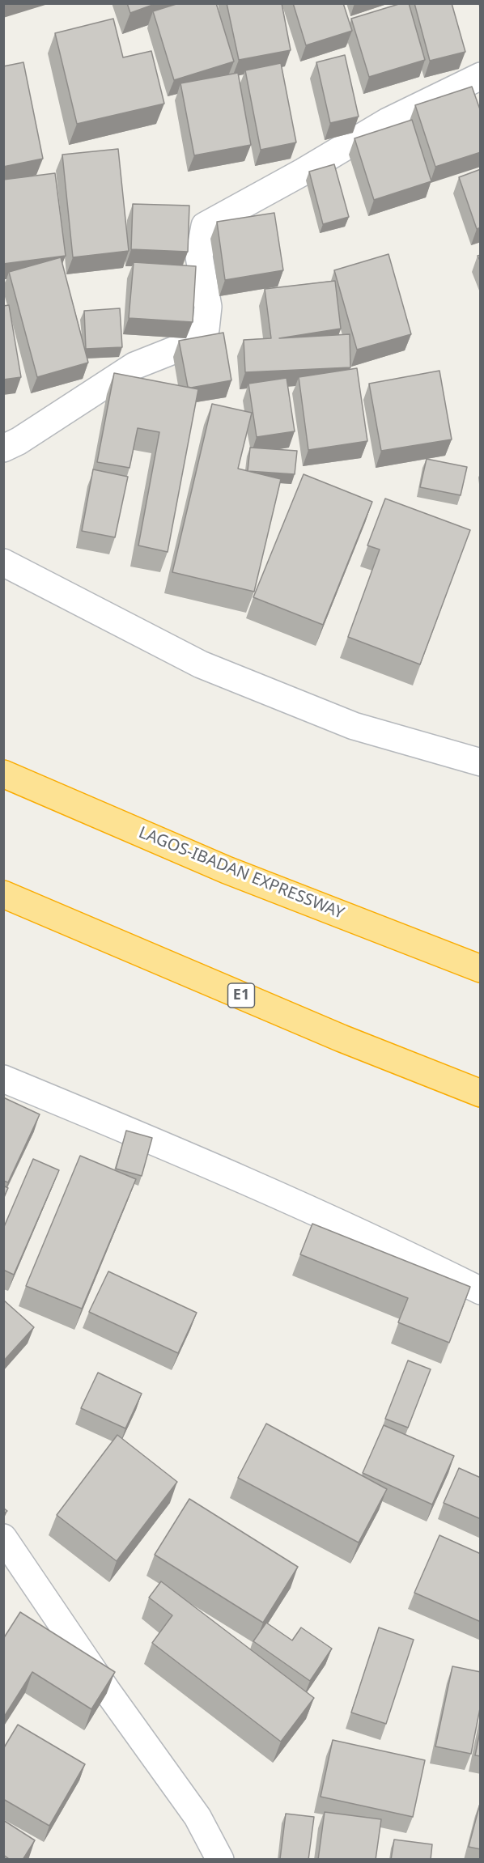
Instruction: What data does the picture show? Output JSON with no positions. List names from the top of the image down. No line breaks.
{"streets":{"highway":["LAGOS-IBADAN EXPRESSWAY","E1"]}}
